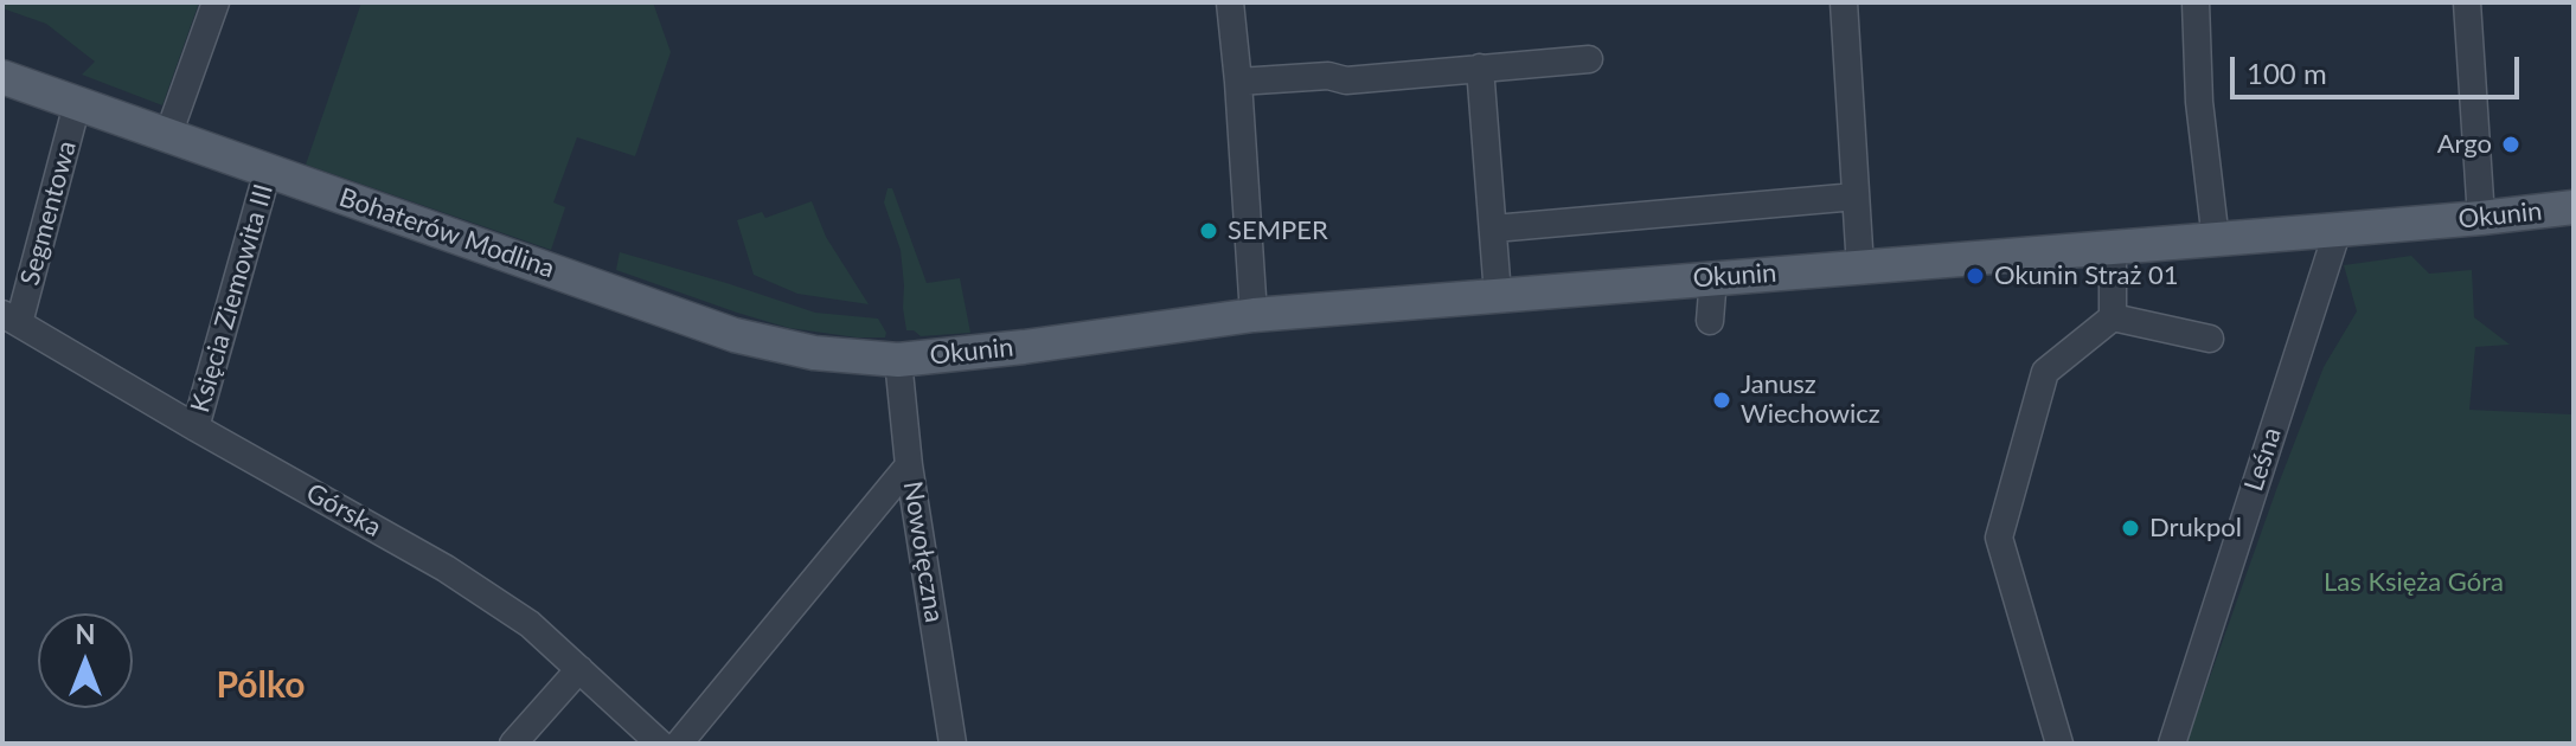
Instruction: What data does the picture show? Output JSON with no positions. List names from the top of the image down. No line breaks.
{"streets":{"main road":["Okunin","Bohaterów Modlina"],"street":["Segmentowa","Księcia Ziemowita III","Leśna","Górska","Nowołęczna"]},"crossings":[["Segmentowa","Bohaterów Modlina"],["Segmentowa","Górska"],["Okunin","Bohaterów Modlina"],["Okunin","Leśna"],["Okunin","Nowołęczna"],["Bohaterów Modlina","Księcia Ziemowita III"],["Bohaterów Modlina","Nowołęczna"],["Księcia Ziemowita III","Górska"]],"districts":["Pólko"],"parks":["Las Księża Góra"],"places":["Argo","SEMPER","Okunin Straż 01","Janusz Wiechowicz","Drukpol"],"scale_bar":"100 m","north":"top"}
